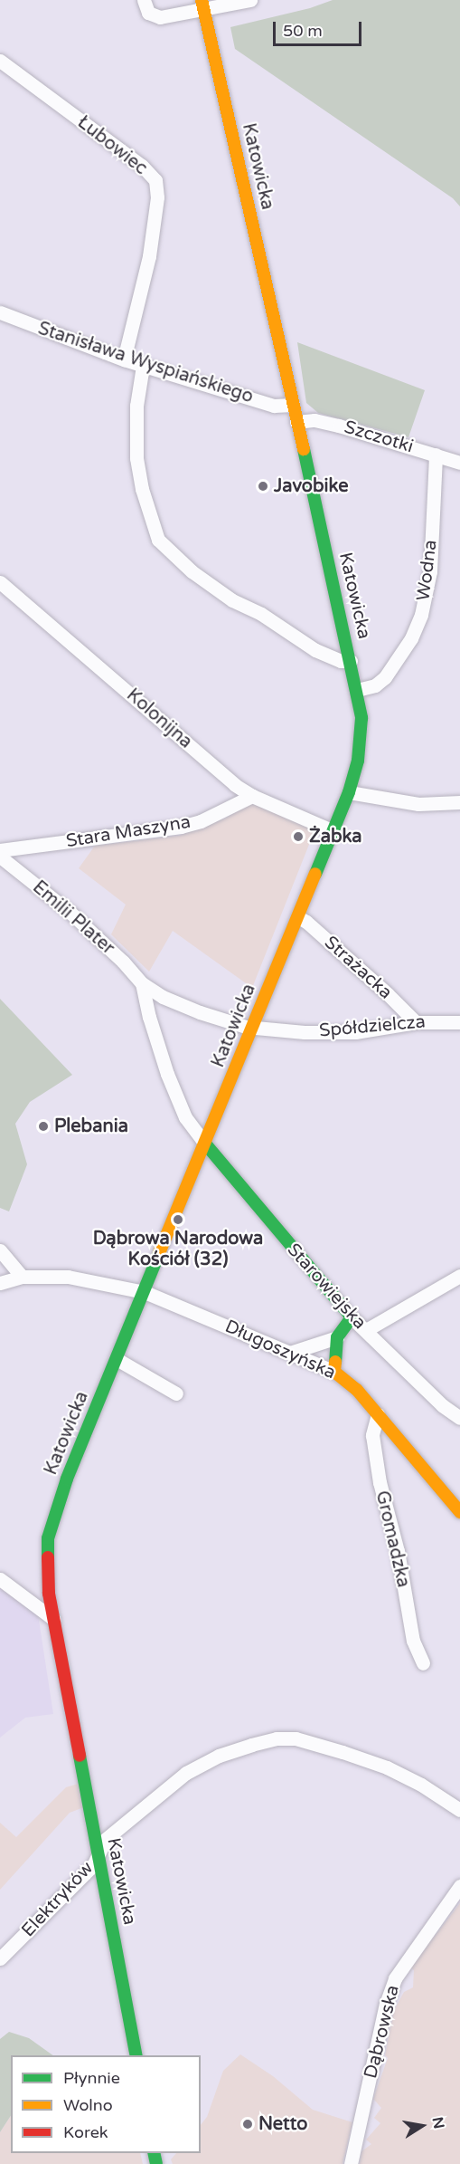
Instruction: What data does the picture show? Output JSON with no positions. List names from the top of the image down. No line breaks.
{"streets":{"street":["Łubowiec","Katowicka","Stanisława Wyspiańskiego","Szczotki","Wodna","Kolonijna","Stara Maszyna","Emilii Plater","Strażacka","Spółdzielcza","Starowiejska","Długoszyńska","Gromadzka","Elektryków","Dąbrowska"]},"crossings":[["Łubowiec","Stanisława Wyspiańskiego"],["Katowicka","Stanisława Wyspiańskiego"],["Katowicka","Szczotki"],["Katowicka","Wodna"],["Katowicka","Kolonijna"],["Katowicka","Emilii Plater"],["Katowicka","Strażacka"],["Katowicka","Spółdzielcza"],["Katowicka","Starowiejska"],["Katowicka","Długoszyńska"],["Katowicka","Elektryków"],["Szczotki","Wodna"],["Kolonijna","Stara Maszyna"],["Emilii Plater","Spółdzielcza"],["Emilii Plater","Starowiejska"],["Strażacka","Spółdzielcza"],["Długoszyńska","Gromadzka"]],"places":["Javobike","Żabka","Plebania","Dąbrowa Narodowa Kościół (32)","Netto"],"legend":["Płynnie","Wolno","Korek"],"scale_bar":"50 m","north":"right"}
